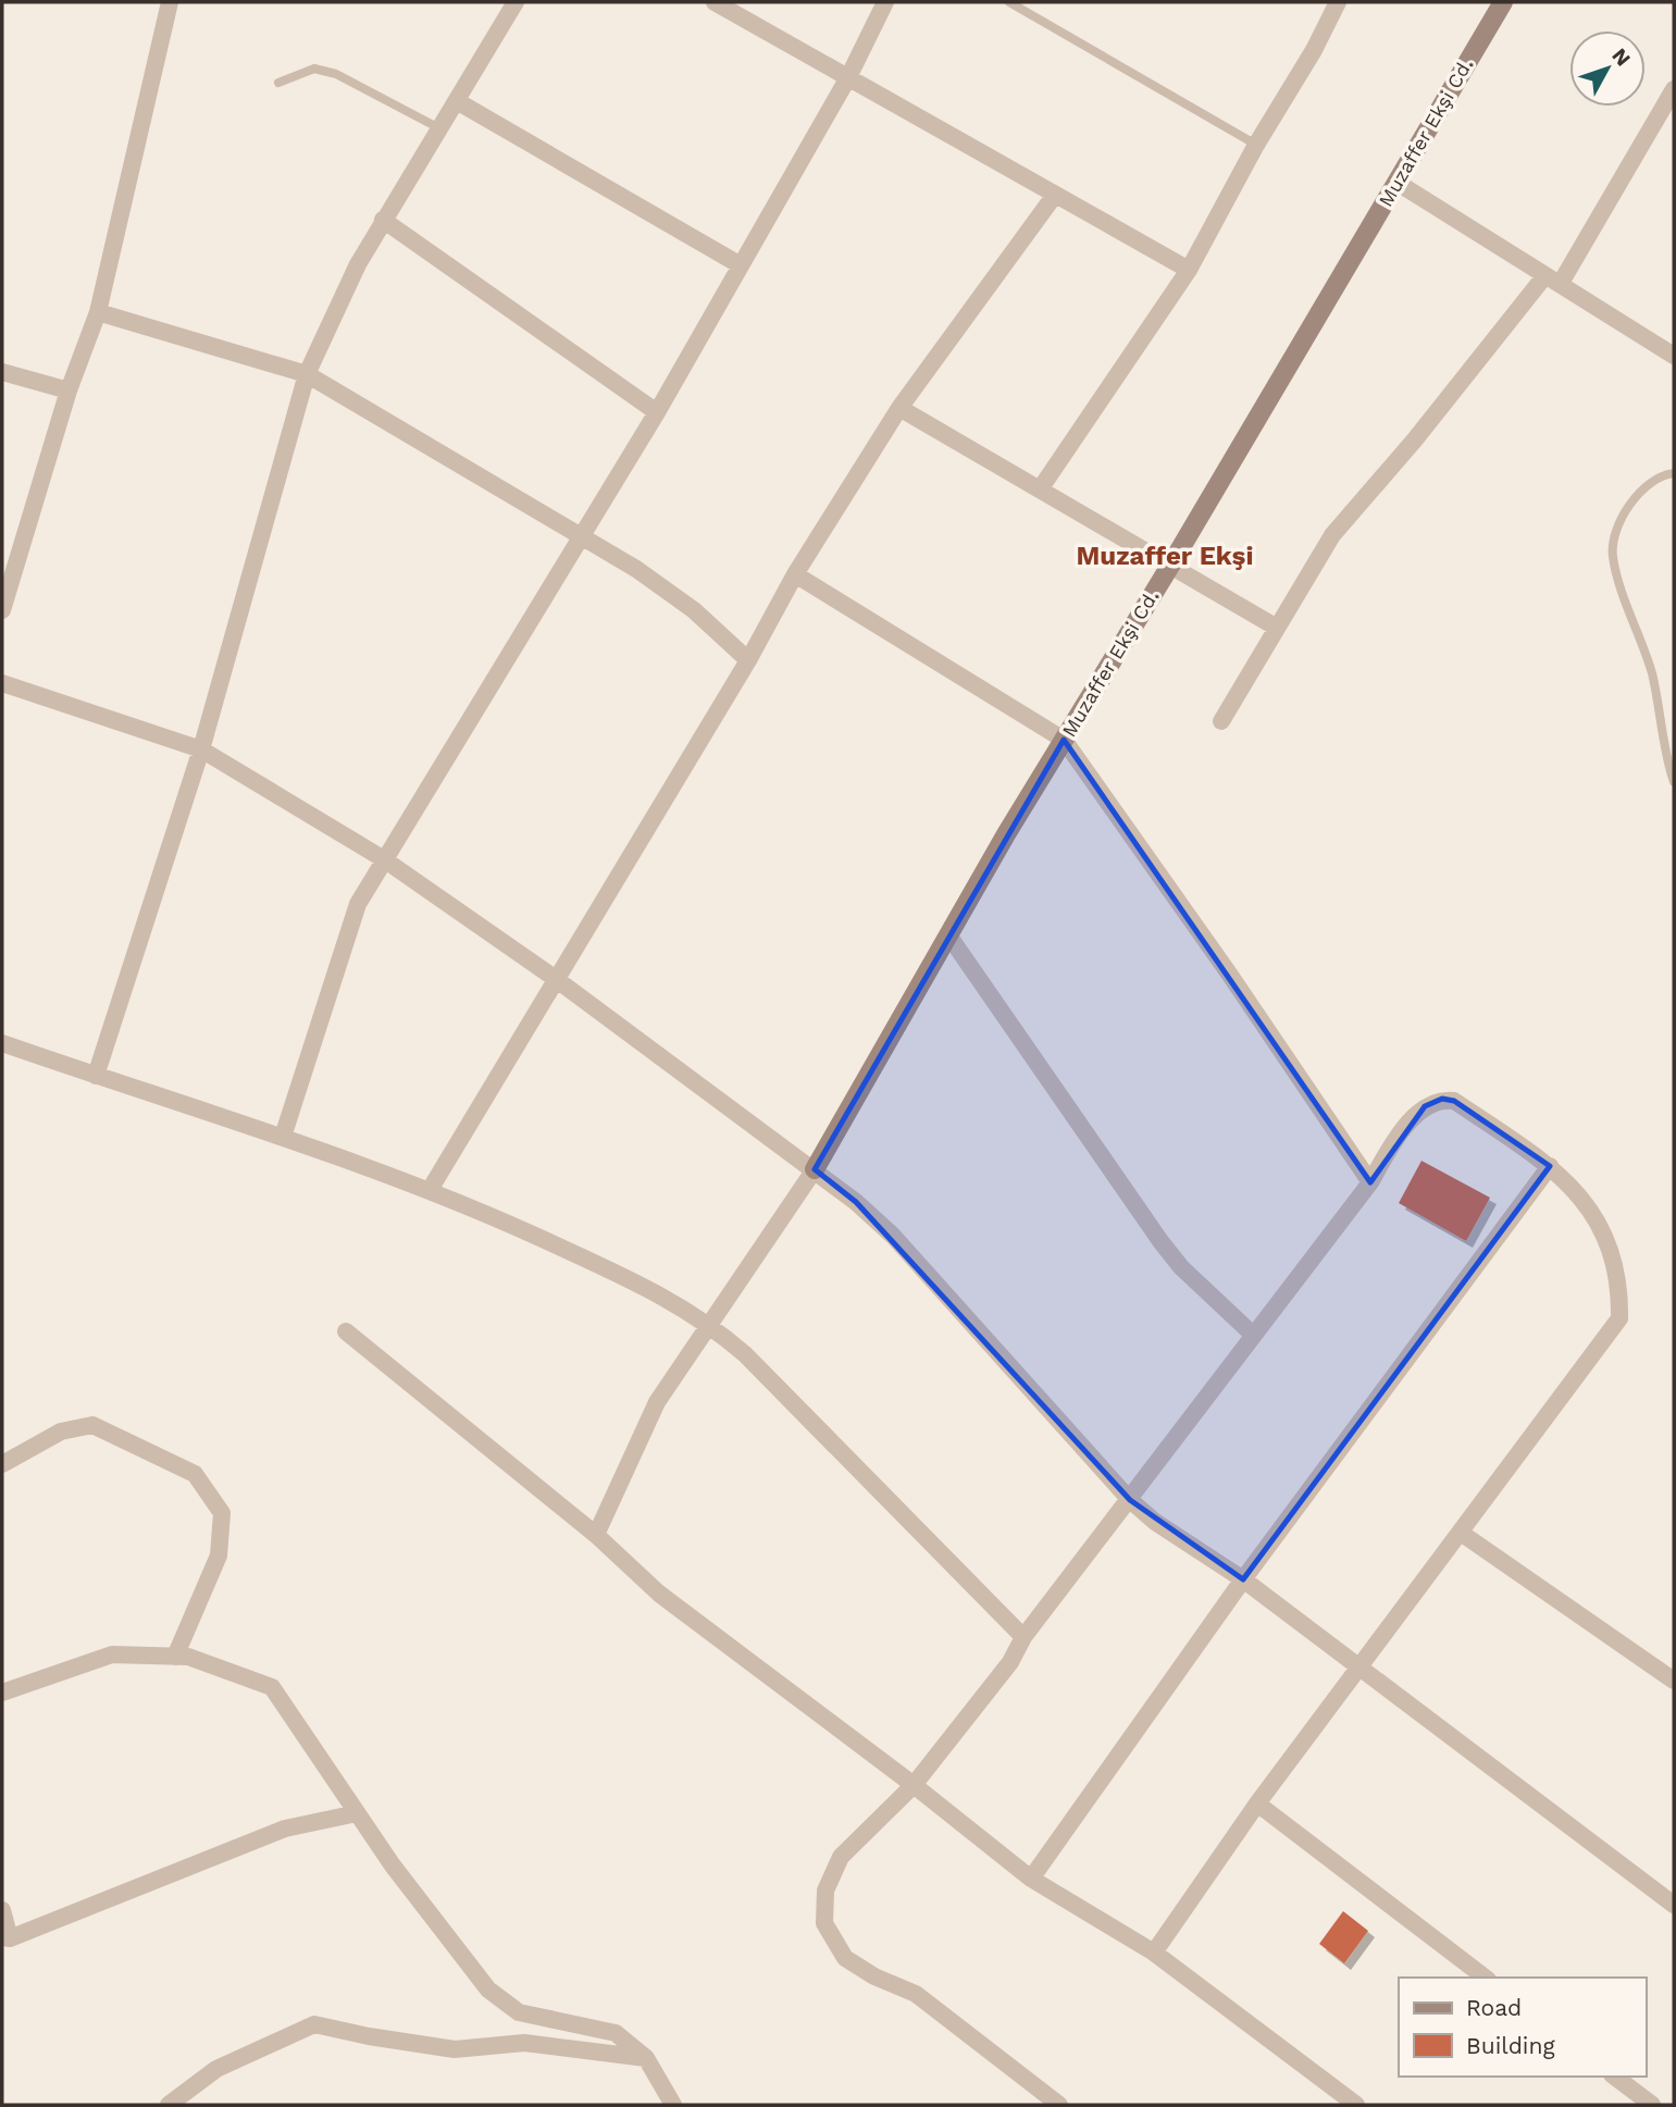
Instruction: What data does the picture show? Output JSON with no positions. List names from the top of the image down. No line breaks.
{"streets":{"street":["Muzaffer Ekşi Cd."]},"districts":["Muzaffer Ekşi"],"legend":["Road","Building"],"north":"top right"}
